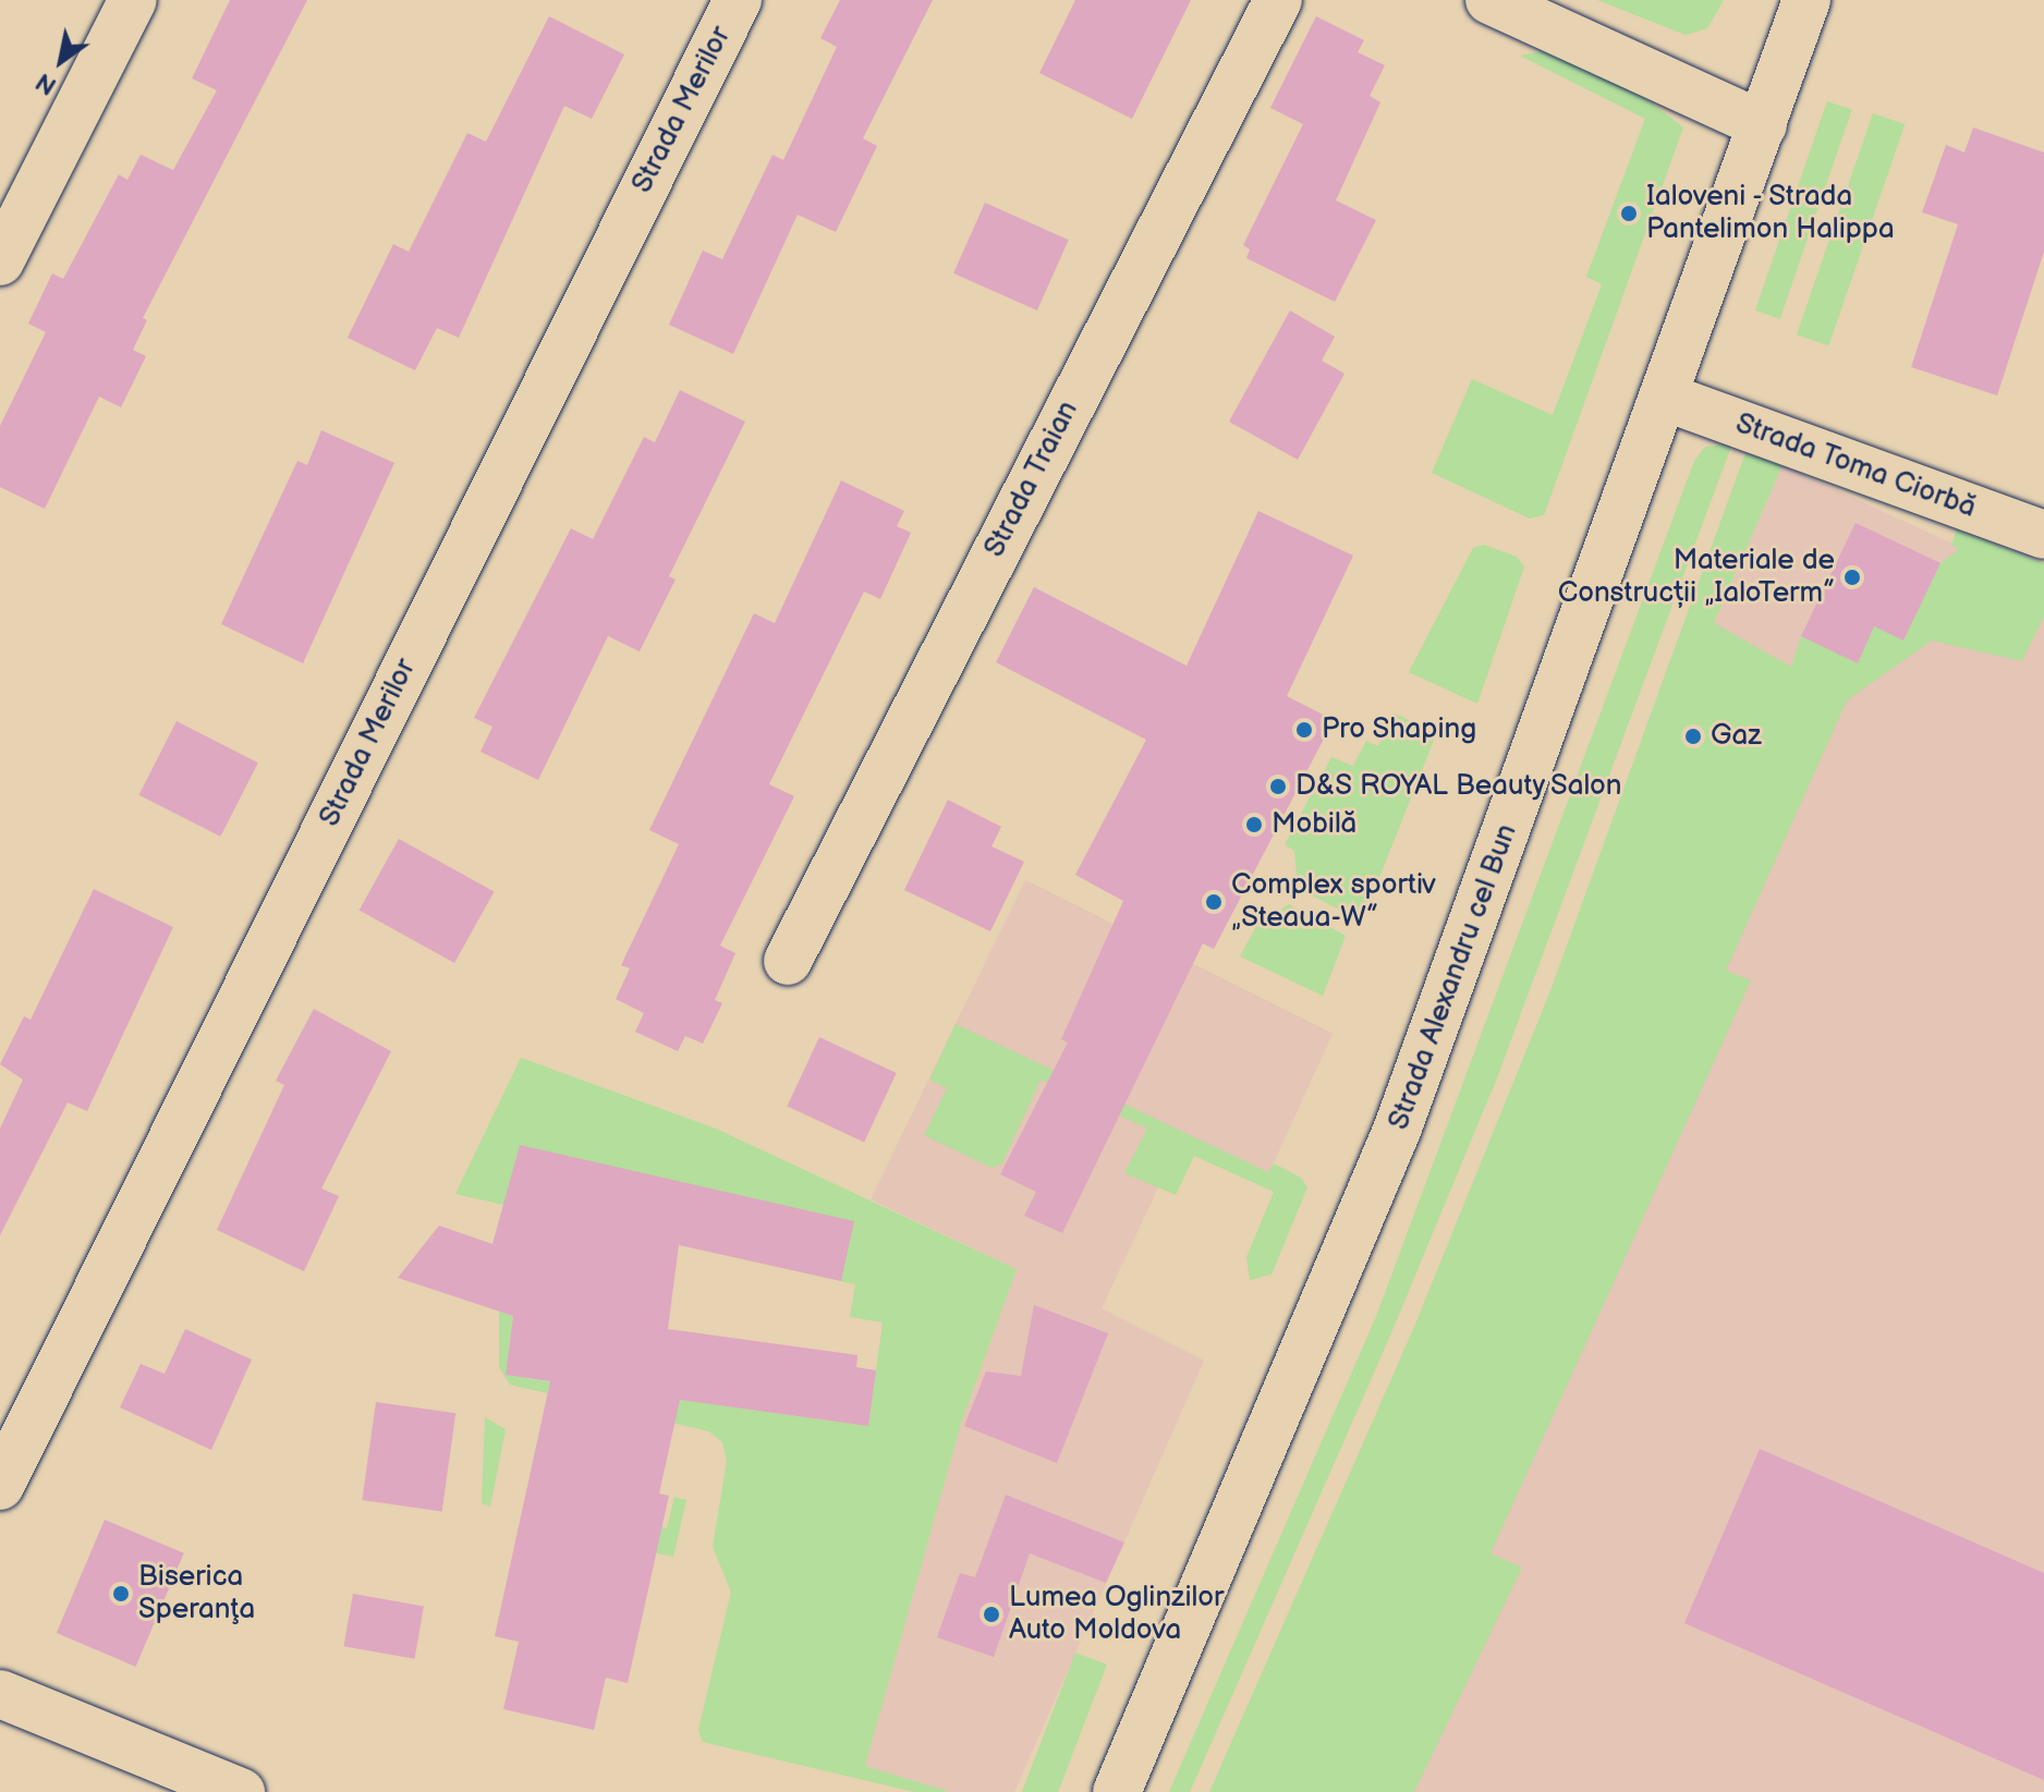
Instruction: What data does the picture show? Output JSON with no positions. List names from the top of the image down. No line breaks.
{"streets":{"street":["Strada Merilor","Strada Toma Ciorbă","Strada Traian","Strada Alexandru cel Bun"]},"crossings":[["Strada Toma Ciorbă","Strada Alexandru cel Bun"]],"places":["Ialoveni - Strada Pantelimon Halippa","Materiale de Construcții „IaloTerm”","Pro Shaping","Gaz","D&S ROYAL Beauty Salon","Mobilă","Complex sportiv „Steaua-W”","Biserica Speranţa","Lumea Oglinzilor Auto Moldova"],"north":"bottom left"}
